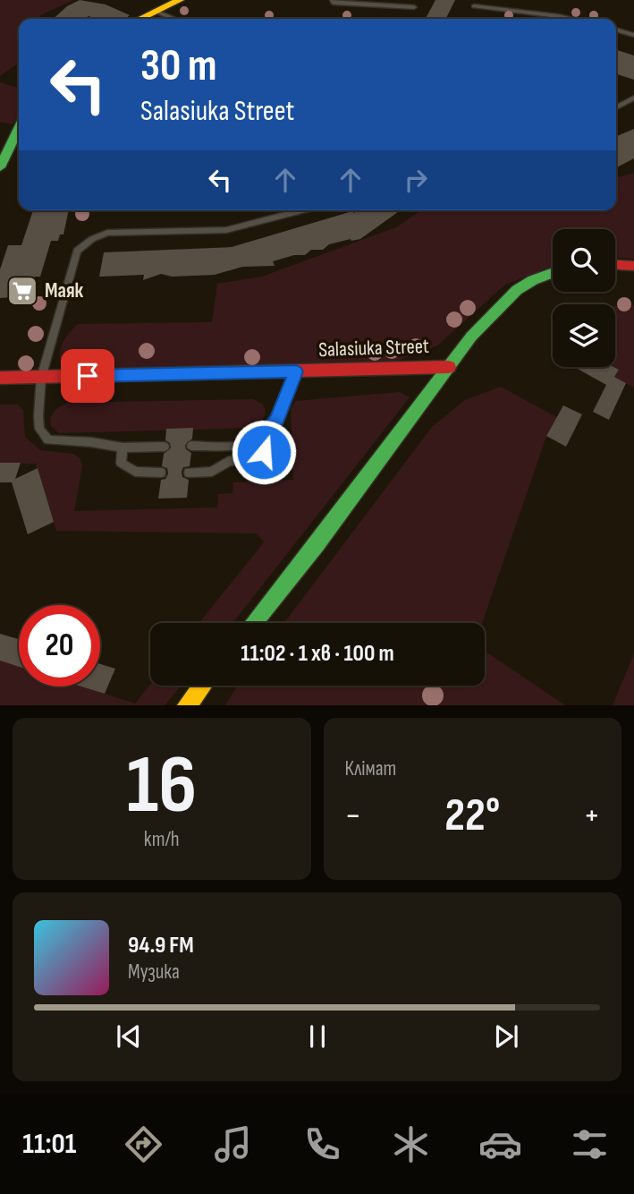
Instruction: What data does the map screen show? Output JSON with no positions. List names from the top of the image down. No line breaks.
{"streets":{"street":["Salasiuka Street"]},"places":{"supermarket":["Маяк"]},"page":{"turn":["30 m","Salasiuka Street"],"limit":"20","trip":"11:02 · 1 хв · 100 m","tile":[["16","km/h"],"Клімат"],"heat":["−","22°","+"],"song":["94.9 FM","Музика"],"tabs":"11:01"}}
